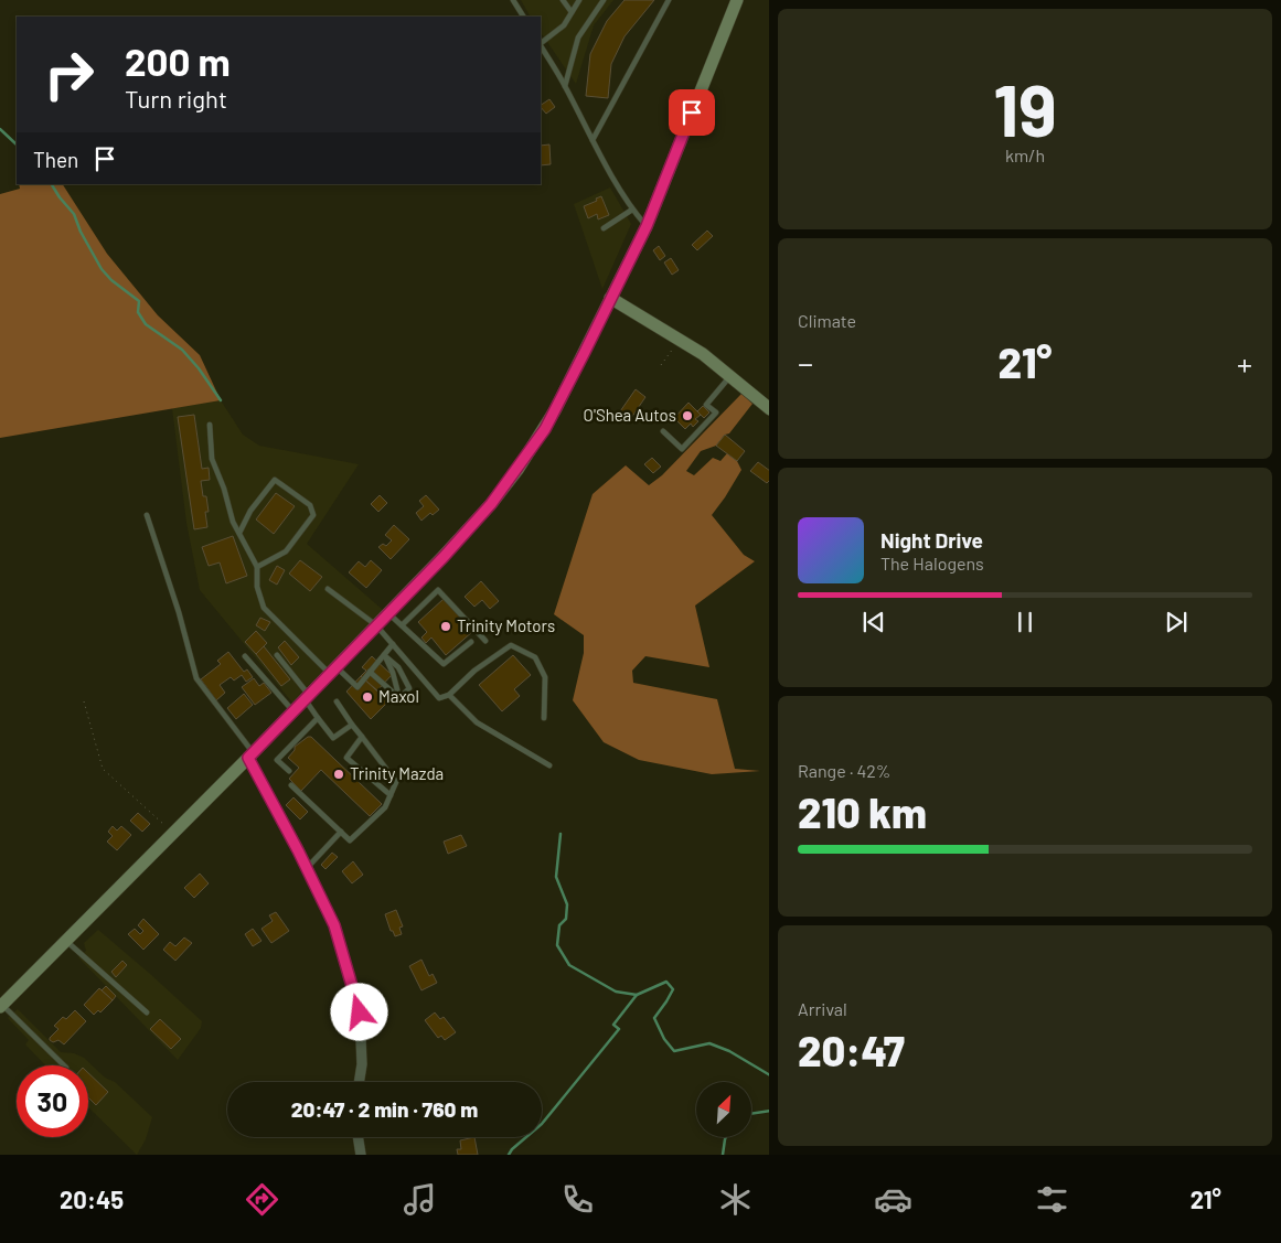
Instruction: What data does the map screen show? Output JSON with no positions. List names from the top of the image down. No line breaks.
{"places":["O'Shea Autos","Trinity Motors","Maxol","Trinity Mazda"],"north":"top right","page":{"tile":[["19","km/h"],"Climate",["Range · 42%","210 km"],["Arrival","20:47"]],"turn":["200 m","Turn right"],"then":"Then","heat":["−","21°","+"],"song":["Night Drive","The Halogens"],"limit":"30","trip":"20:47 · 2 min · 760 m","tabs":["20:45","21°"]}}
